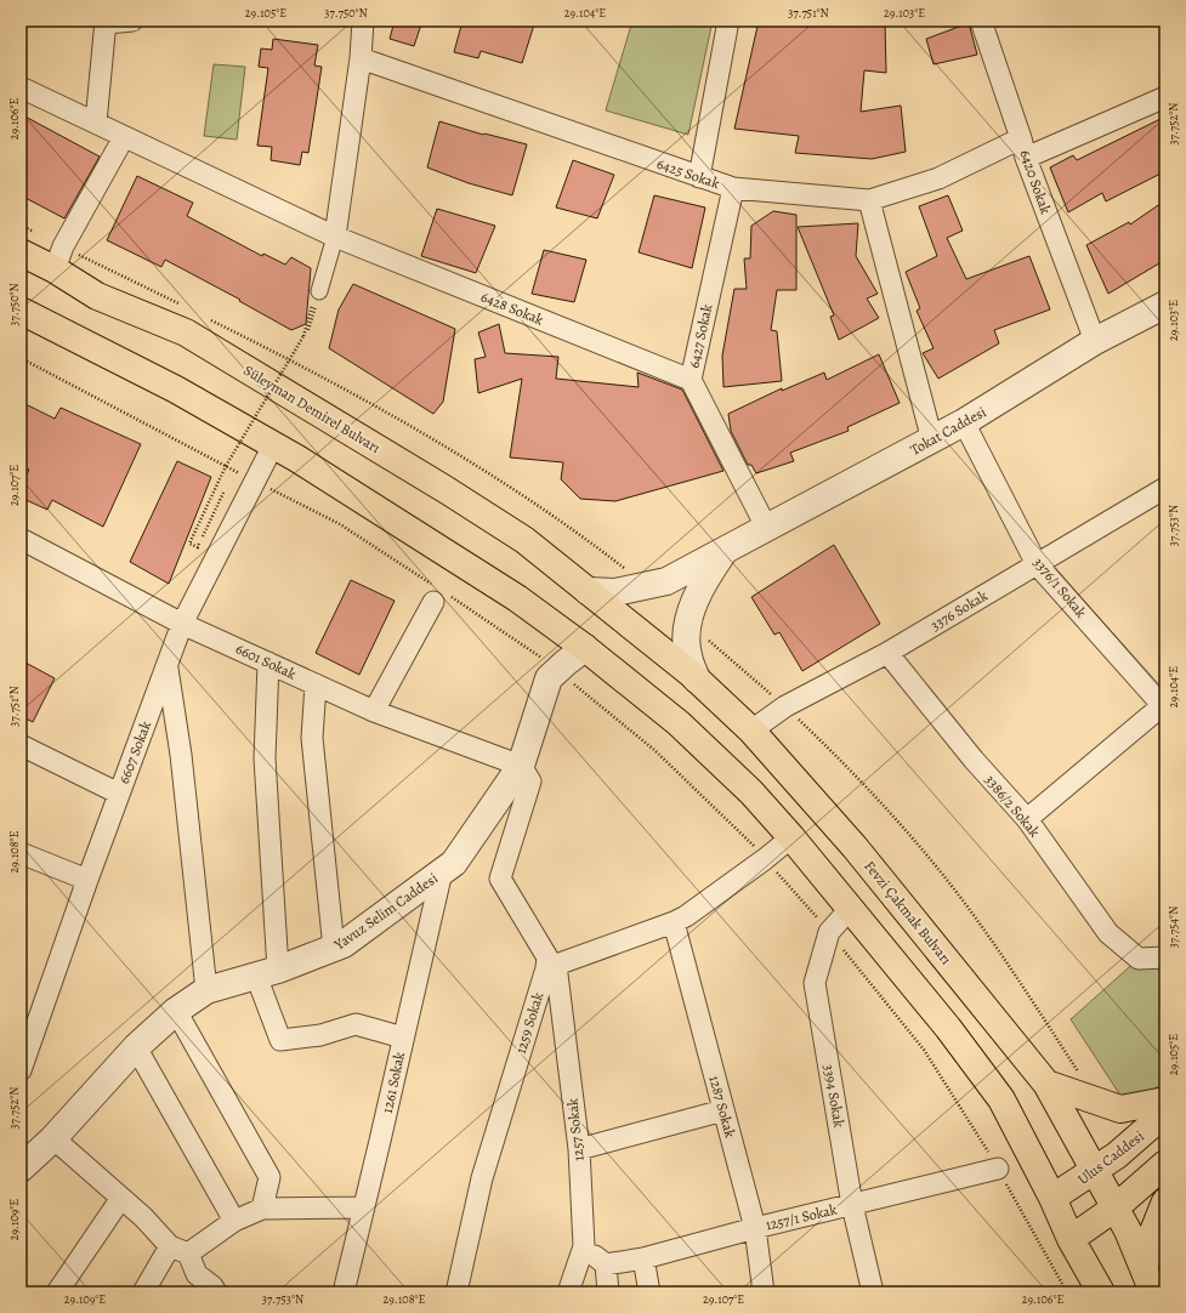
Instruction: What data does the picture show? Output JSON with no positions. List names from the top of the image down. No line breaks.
{"streets":{"main road":["Süleyman Demirel Bulvarı","Fevzi Çakmak Bulvarı","Ulus Caddesi"],"street":["6425 Sokak","6420 Sokak","6428 Sokak","6427 Sokak","Tokat Caddesi","3376/1 Sokak","3376 Sokak","6601 Sokak","6607 Sokak","3386/2 Sokak","Yavuz Selim Caddesi","1259 Sokak","1261 Sokak","3394 Sokak","1287 Sokak","1257 Sokak","1257/1 Sokak"]},"crossings":[["6425 Sokak","6420 Sokak"],["6425 Sokak","6427 Sokak"],["6420 Sokak","Tokat Caddesi"],["6428 Sokak","6427 Sokak"],["6427 Sokak","Tokat Caddesi"],["Süleyman Demirel Bulvarı","Tokat Caddesi"],["Süleyman Demirel Bulvarı","Fevzi Çakmak Bulvarı"],["Tokat Caddesi","3376/1 Sokak"],["Tokat Caddesi","Fevzi Çakmak Bulvarı"],["3376/1 Sokak","3376 Sokak"],["3376 Sokak","3386/2 Sokak"],["3376 Sokak","Fevzi Çakmak Bulvarı"],["6601 Sokak","6607 Sokak"],["6601 Sokak","Yavuz Selim Caddesi"],["Yavuz Selim Caddesi","1261 Sokak"],["Fevzi Çakmak Bulvarı","Ulus Caddesi"],["1259 Sokak","1257 Sokak"],["3394 Sokak","1257/1 Sokak"],["1287 Sokak","1257/1 Sokak"]],"coordinates":["29.105°E","37.750°N","29.104°E","37.751°N","29.103°E","29.106°E","37.752°N","29.107°E","37.753°N","29.108°E","37.754°N","29.109°E"]}
